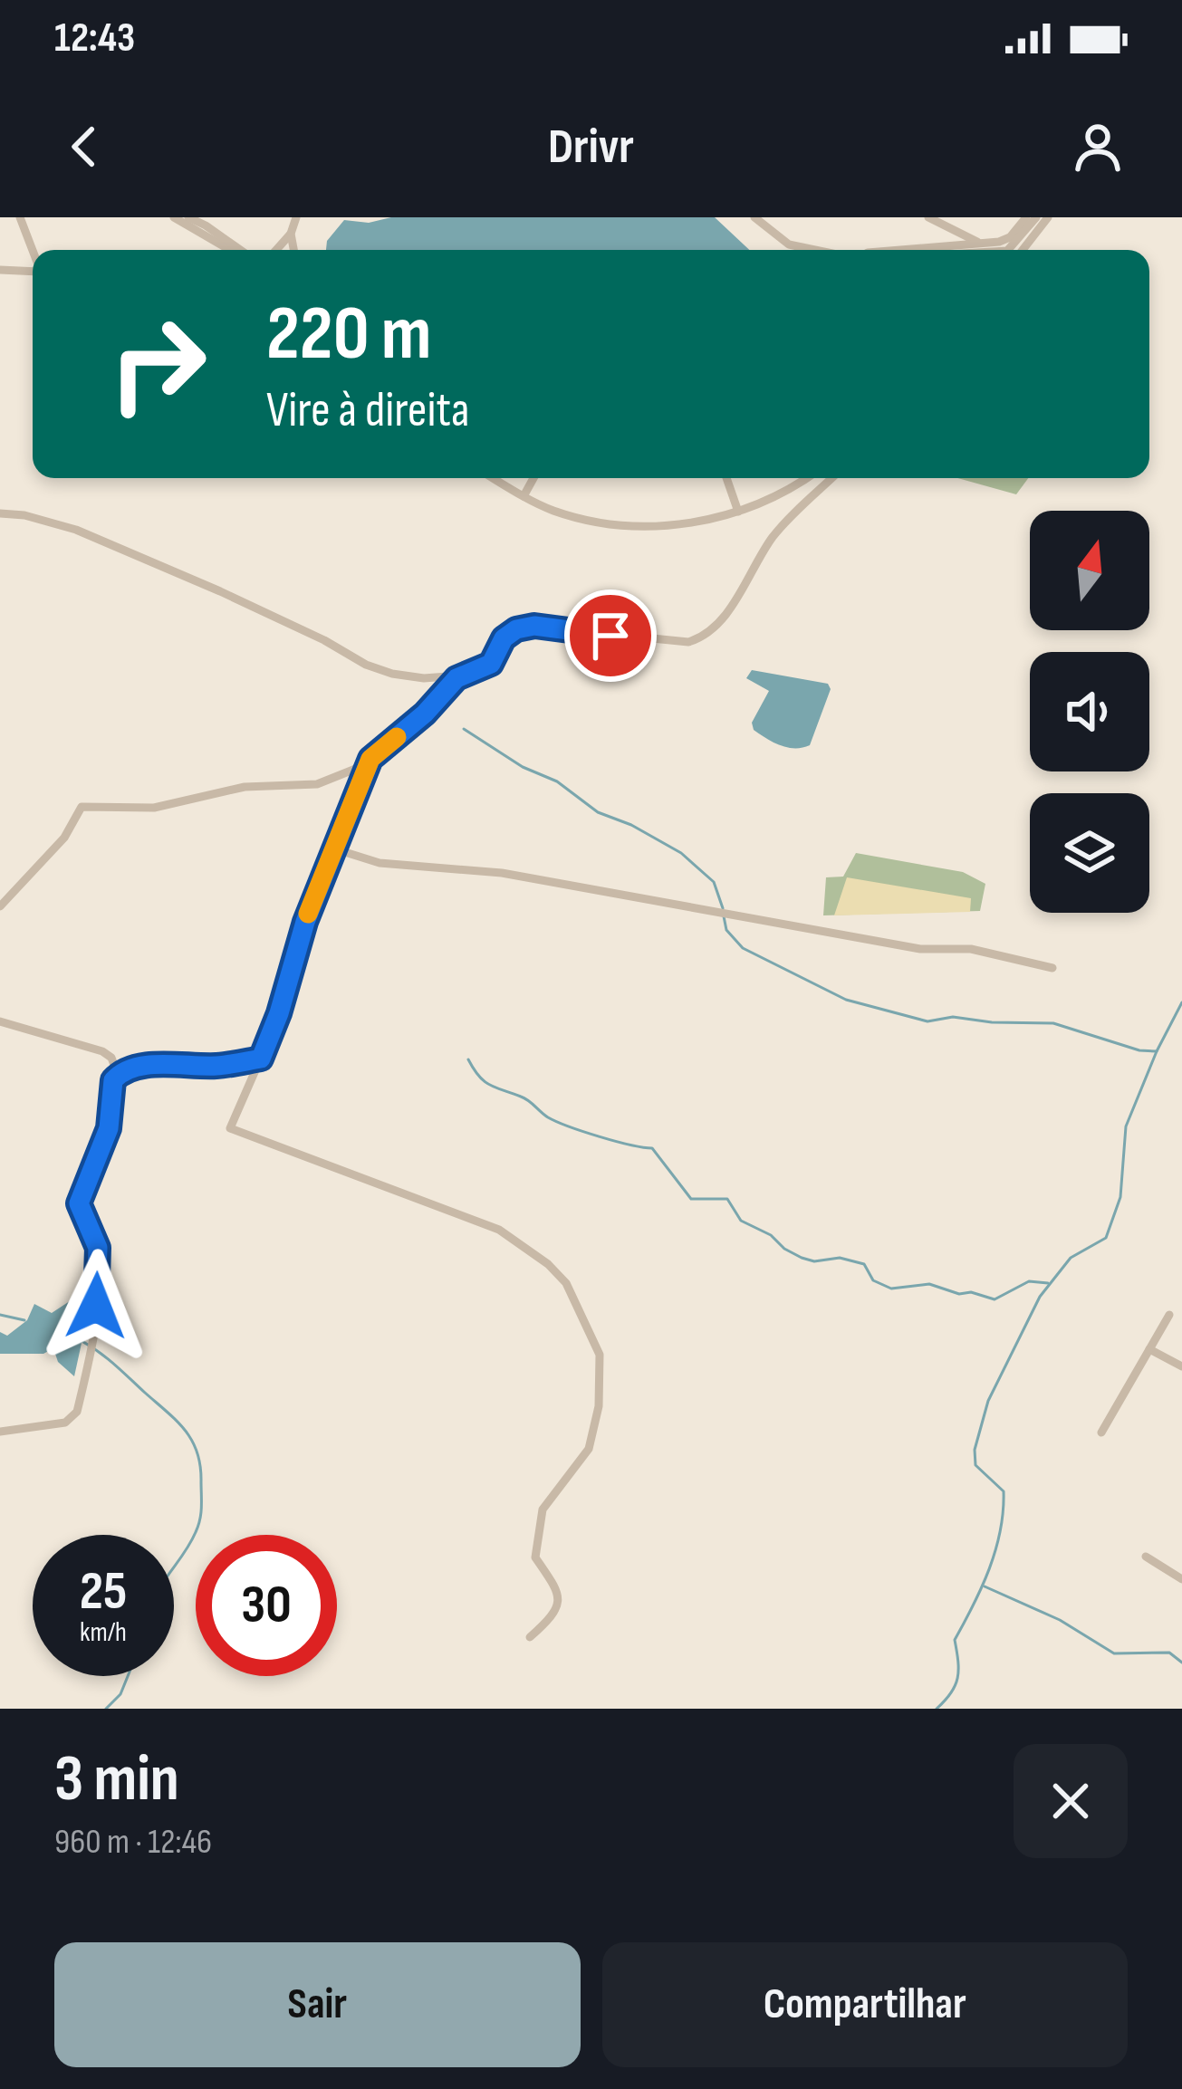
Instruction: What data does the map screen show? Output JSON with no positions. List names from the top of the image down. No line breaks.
{"north":"top","page":{"status":"12:43","header":"Drivr","turn":["220 m","Vire à direita"],"speed":"25 km/h","limit":"30","heading":["3 min","960 m · 12:46"],"buttons":["Sair","Compartilhar"]}}
